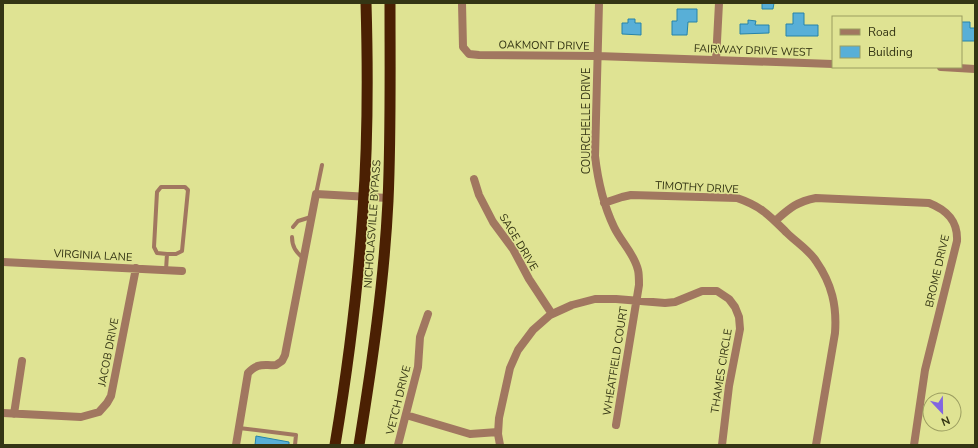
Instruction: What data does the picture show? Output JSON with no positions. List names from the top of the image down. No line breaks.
{"streets":{"highway":["NICHOLASVILLE BYPASS"],"street":["OAKMONT DRIVE","FAIRWAY DRIVE WEST","COURCHELLE DRIVE","TIMOTHY DRIVE","SAGE DRIVE","VIRGINIA LANE","BROME DRIVE","JACOB DRIVE","WHEATFIELD COURT","THAMES CIRCLE","VETCH DRIVE"]},"crossings":[["OAKMONT DRIVE","FAIRWAY DRIVE WEST"],["OAKMONT DRIVE","COURCHELLE DRIVE"],["COURCHELLE DRIVE","TIMOTHY DRIVE"],["COURCHELLE DRIVE","WHEATFIELD COURT"],["COURCHELLE DRIVE","THAMES CIRCLE"],["TIMOTHY DRIVE","BROME DRIVE"],["SAGE DRIVE","THAMES CIRCLE"],["VIRGINIA LANE","JACOB DRIVE"],["WHEATFIELD COURT","THAMES CIRCLE"]],"legend":["Road","Building"],"north":"bottom"}
